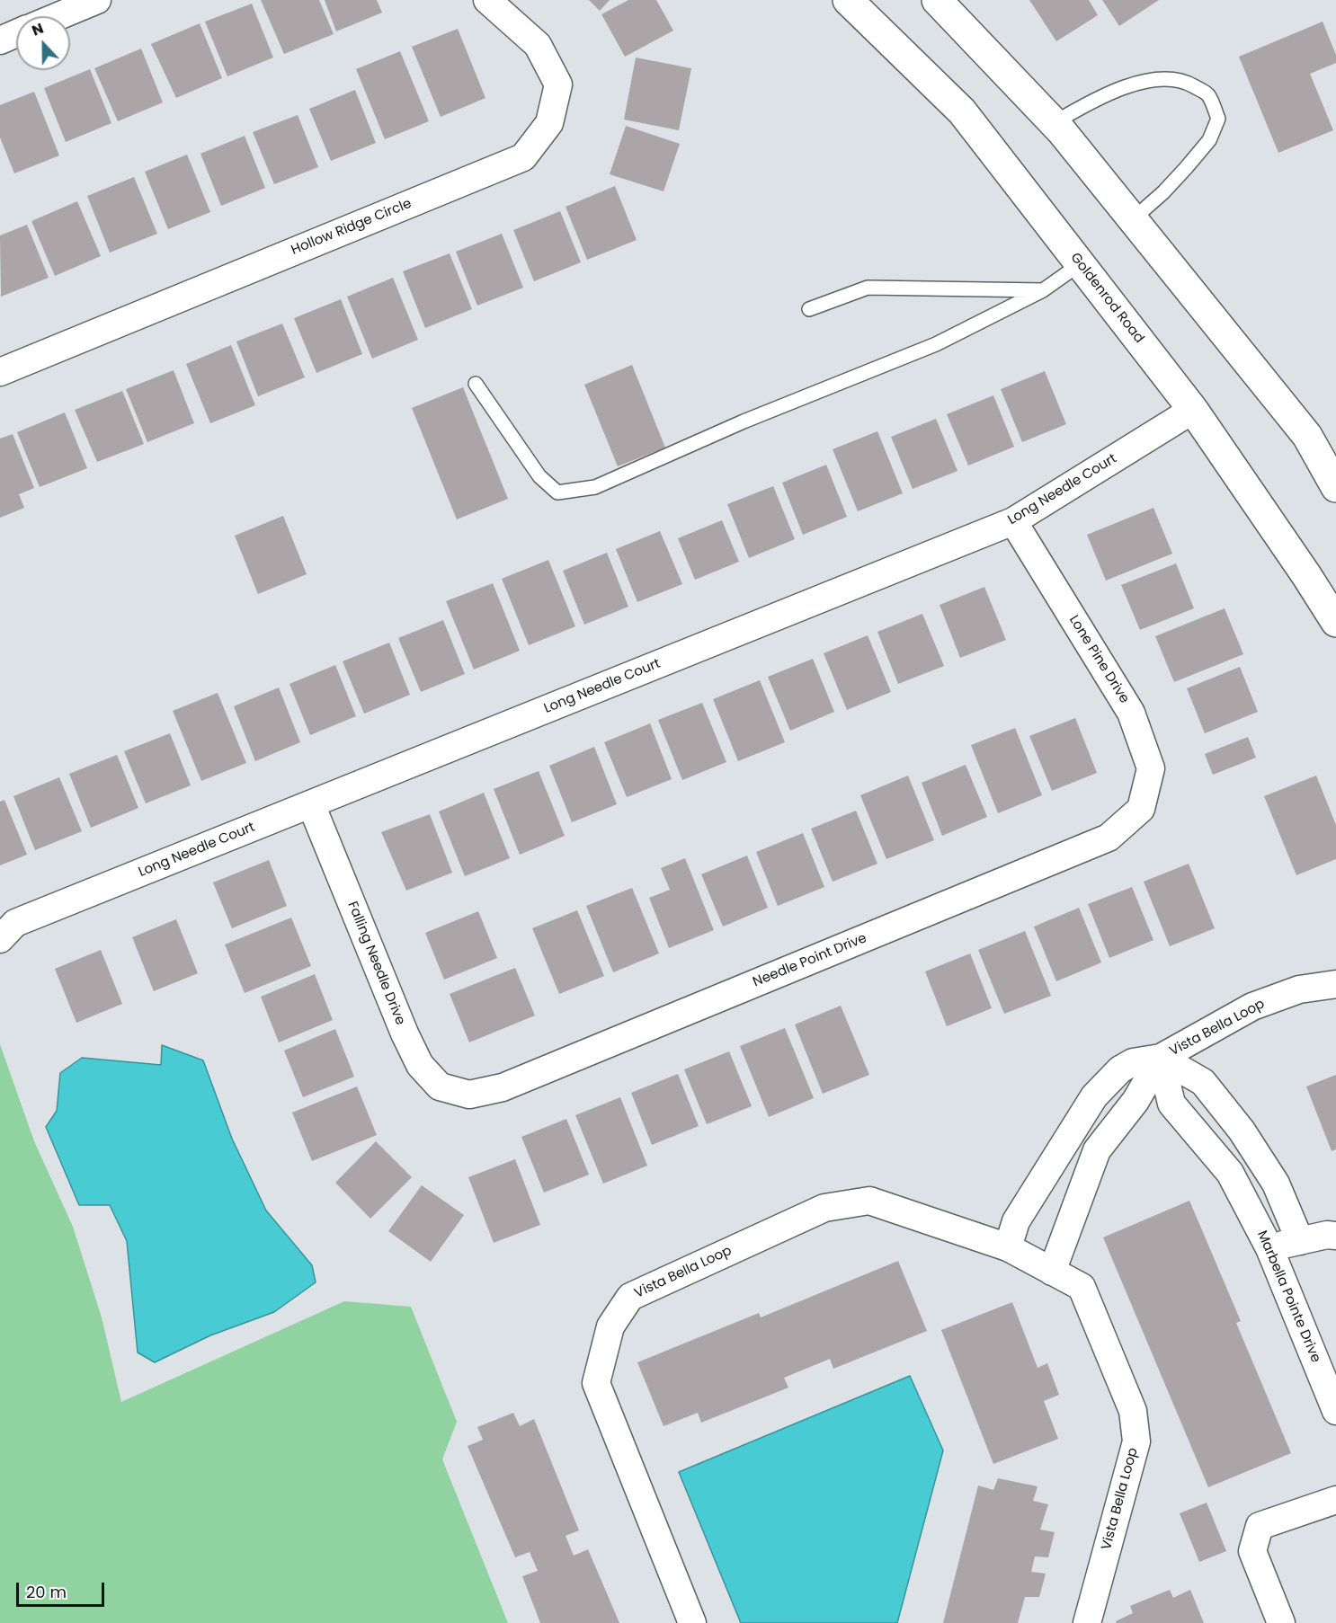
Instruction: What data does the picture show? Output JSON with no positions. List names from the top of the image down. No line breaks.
{"streets":{"main road":["Goldenrod Road"],"street":["Hollow Ridge Circle","Long Needle Court","Lone Pine Drive","Needle Point Drive","Falling Needle Drive","Vista Bella Loop","Marbella Pointe Drive"]},"crossings":[["Goldenrod Road","Long Needle Court"],["Long Needle Court","Lone Pine Drive"],["Long Needle Court","Falling Needle Drive"],["Lone Pine Drive","Needle Point Drive"],["Needle Point Drive","Falling Needle Drive"],["Vista Bella Loop","Marbella Pointe Drive"]],"scale_bar":"20 m","north":"top"}
